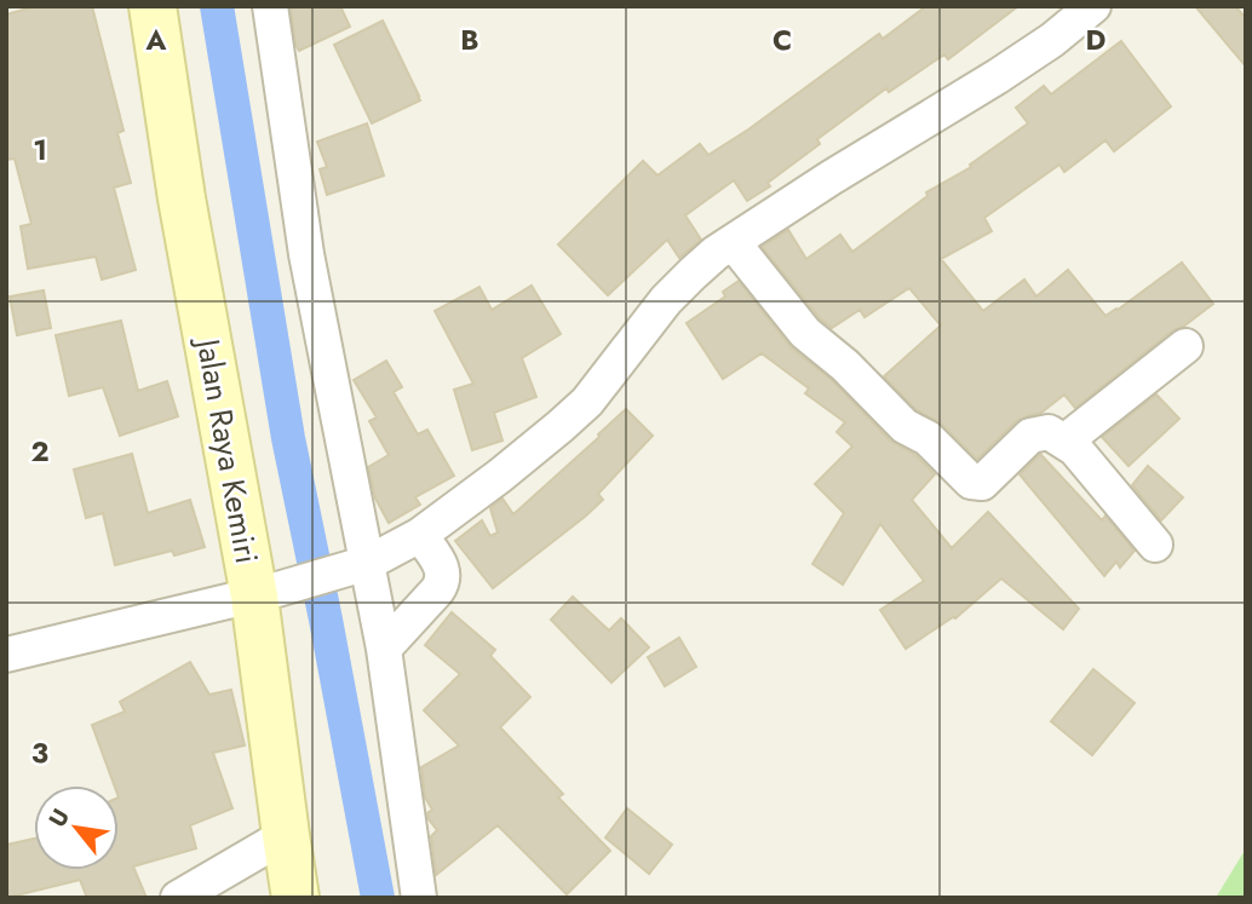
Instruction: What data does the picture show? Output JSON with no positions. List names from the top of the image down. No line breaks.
{"streets":{"main road":["Jalan Raya Kemiri"]},"north":"top left","grid":{"columns":["A","B","C","D"],"rows":["1","2","3"]}}
